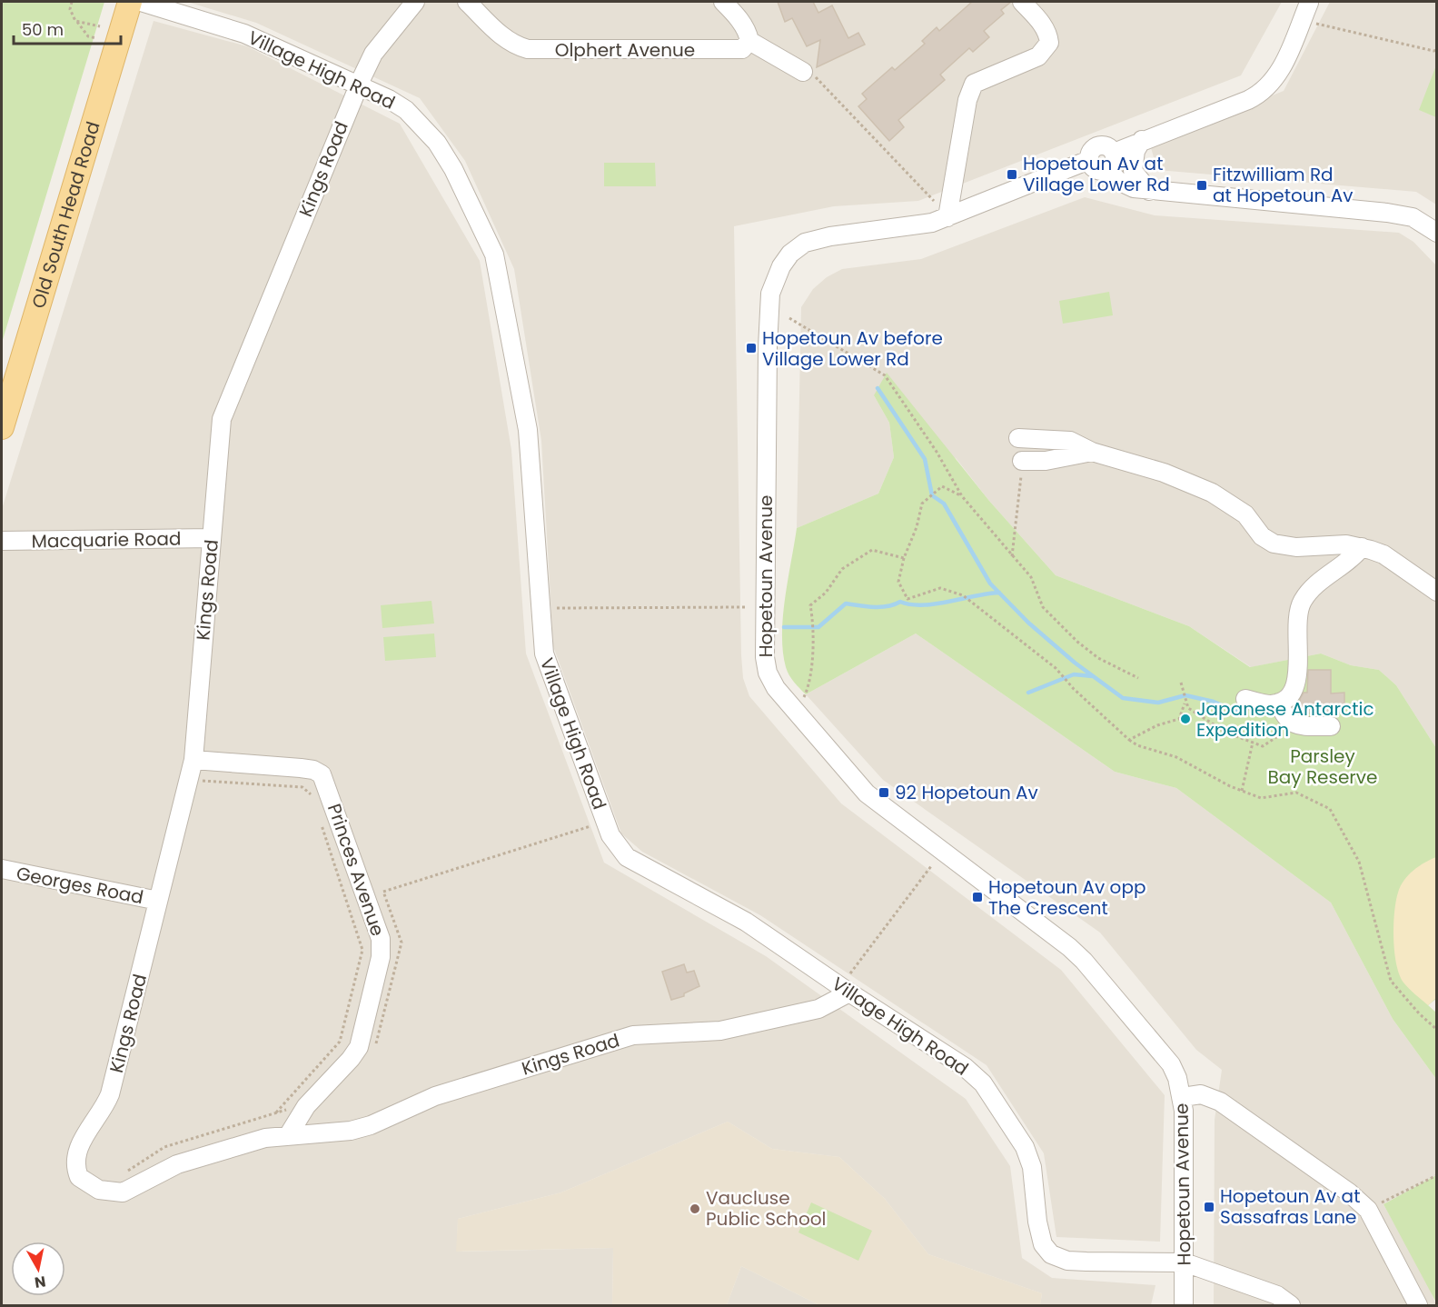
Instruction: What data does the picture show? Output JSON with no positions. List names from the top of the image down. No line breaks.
{"streets":{"main road":["Old South Head Road"],"street":["Olphert Avenue","Village High Road","Kings Road","Macquarie Road","Hopetoun Avenue","Princes Avenue","Georges Road"]},"crossings":[["Village High Road","Kings Road"],["Village High Road","Hopetoun Avenue"],["Kings Road","Macquarie Road"],["Kings Road","Princes Avenue"],["Kings Road","Georges Road"]],"parks":["Parsley Bay Reserve"],"places":{"transit":["Hopetoun Av at Village Lower Rd","Fitzwilliam Rd at Hopetoun Av","Hopetoun Av before Village Lower Rd","92 Hopetoun Av","Hopetoun Av opp The Crescent","Hopetoun Av at Sassafras Lane"],"other":["Japanese Antarctic Expedition","Vaucluse Public School"]},"scale_bar":"50 m","north":"bottom"}
